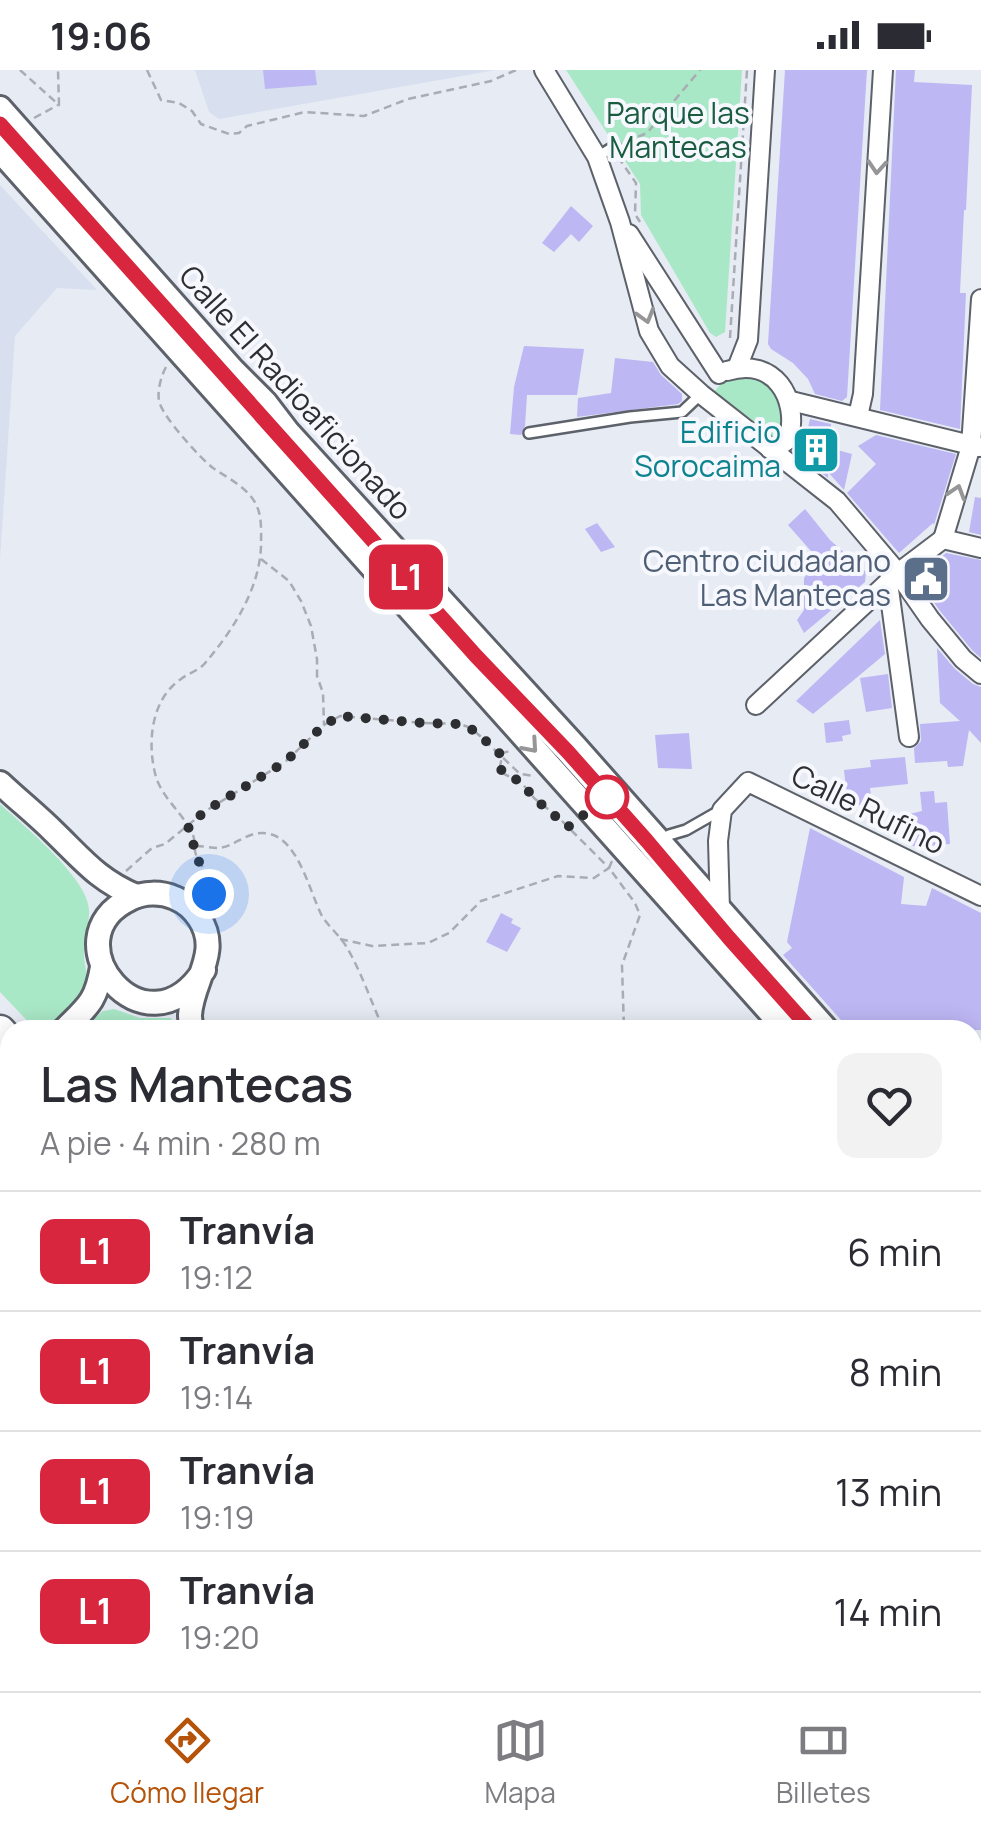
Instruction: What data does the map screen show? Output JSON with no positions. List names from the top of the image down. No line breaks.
{"streets":{"street":["Calle El Radioaficionado","Calle Rufino"]},"parks":["Parque las Mantecas"],"places":{"building":["Edificio Sorocaima"],"public building":["Centro ciudadano Las Mantecas"]},"lines":["tram line L1"],"page":{"status":"19:06","on_map":"L1","heading":["Las Mantecas","A pie · 4 min · 280 m"],"list":[{"mark":"L1","name":"Tranvía","note":"19:12","value":"6 min"},{"mark":"L1","name":"Tranvía","note":"19:14","value":"8 min"},{"mark":"L1","name":"Tranvía","note":"19:19","value":"13 min"},{"mark":"L1","name":"Tranvía","note":"19:20","value":"14 min"}],"tabs":["Cómo llegar","Mapa","Billetes"]}}
